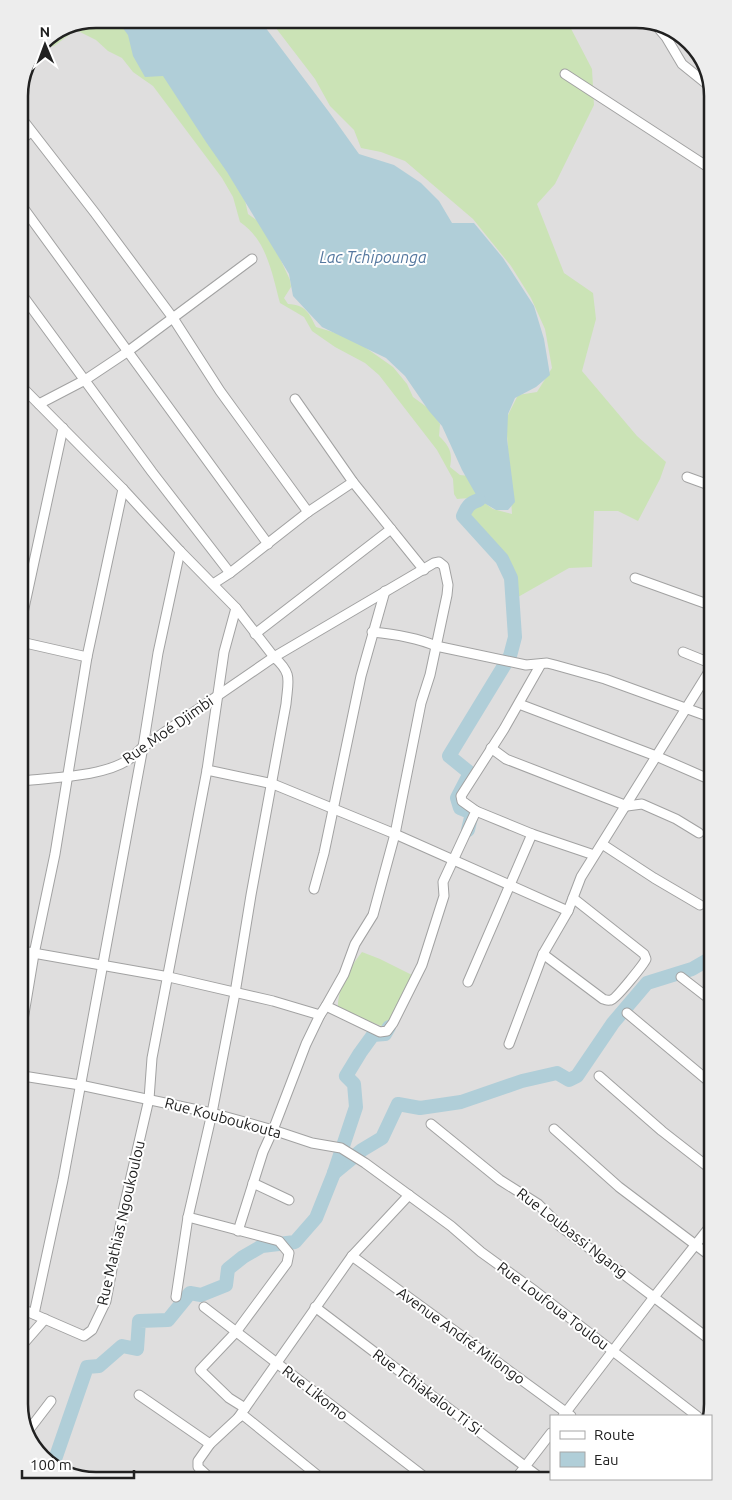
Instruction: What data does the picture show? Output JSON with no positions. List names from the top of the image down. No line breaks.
{"streets":{"street":["Rue Moé Djimbi","Rue Kouboukouta","Rue Mathias Ngoukoulou","Rue Loubassi Ngang","Rue Loufoua Toulou","Avenue André Milongo","Rue Tchiakalou Ti Si","Rue Likomo"]},"crossings":[["Rue Kouboukouta","Rue Mathias Ngoukoulou"],["Rue Kouboukouta","Rue Loufoua Toulou"]],"water":["Lac Tchipounga"],"legend":["Route","Eau"],"scale_bar":"100 m","north":"top"}
